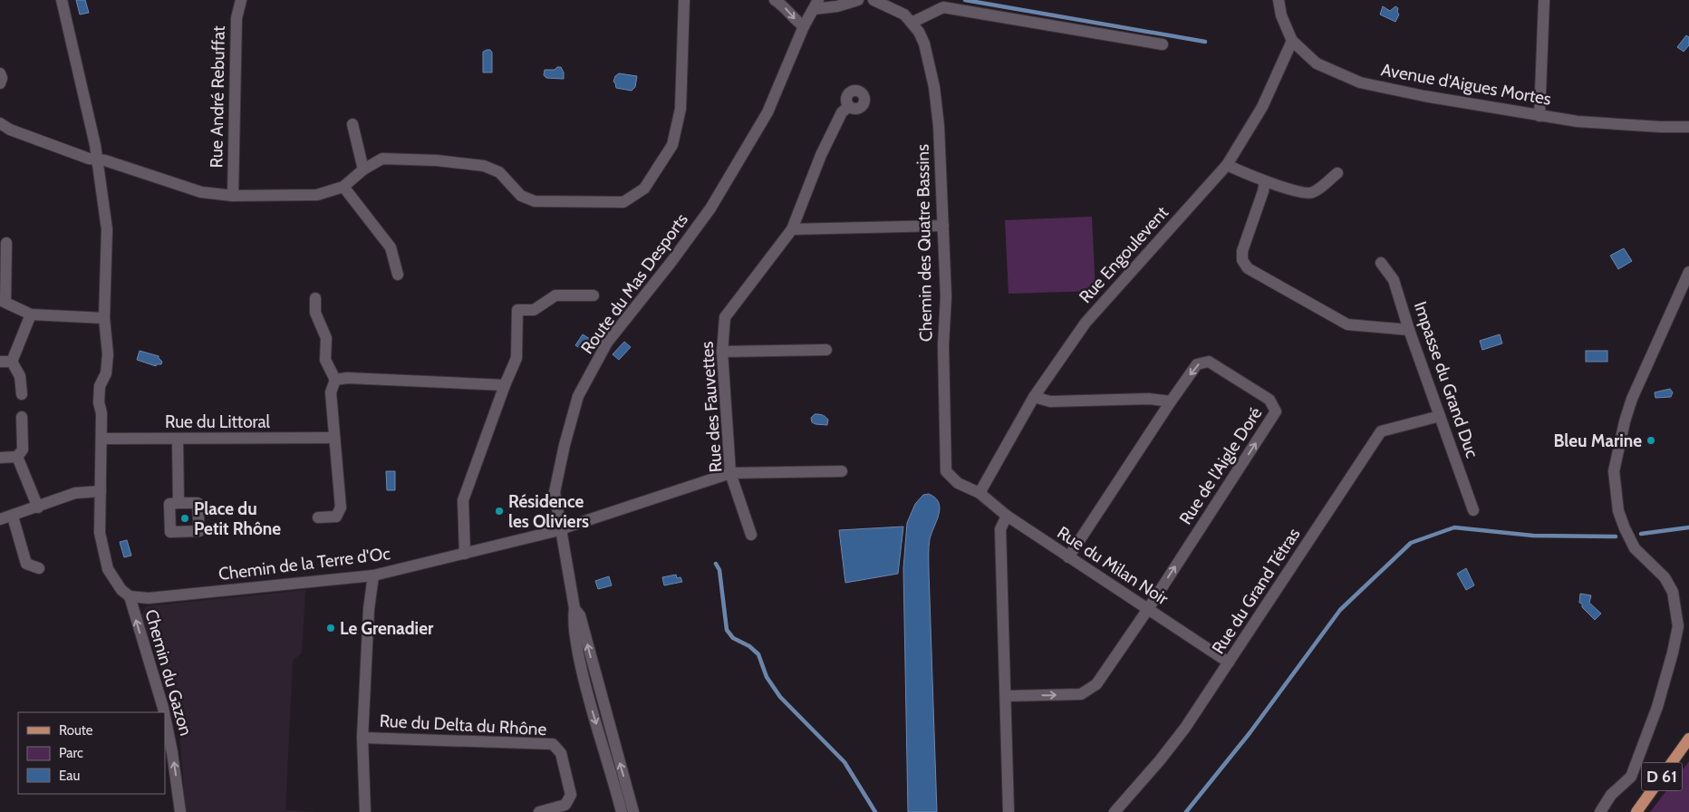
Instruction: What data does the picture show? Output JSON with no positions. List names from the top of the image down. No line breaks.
{"streets":{"main road":["D 61"],"street":["Avenue d'Aigues Mortes","Rue André Rebuffat","Chemin des Quatre Bassins","Rue Engoulevent","Route du Mas Desports","Impasse du Grand Duc","Rue des Fauvettes","Rue du Littoral","Rue de l'Aigle Doré","Chemin de la Terre d'Oc","Rue du Milan Noir","Rue du Grand Tétras","Chemin du Gazon","Rue du Delta du Rhône"]},"crossings":[["Avenue d'Aigues Mortes","Rue Engoulevent"],["Chemin des Quatre Bassins","Rue Engoulevent"],["Chemin des Quatre Bassins","Rue du Milan Noir"],["Rue Engoulevent","Rue du Milan Noir"],["Route du Mas Desports","Chemin de la Terre d'Oc"],["Impasse du Grand Duc","Rue du Grand Tétras"],["Rue des Fauvettes","Chemin de la Terre d'Oc"],["Rue de l'Aigle Doré","Rue du Milan Noir"],["Chemin de la Terre d'Oc","Chemin du Gazon"],["Rue du Milan Noir","Rue du Grand Tétras"]],"one_way":["Chemin du Gazon"],"places":["Bleu Marine","Résidence les Oliviers","Place du Petit Rhône","Le Grenadier"],"legend":["Route","Parc","Eau"]}
